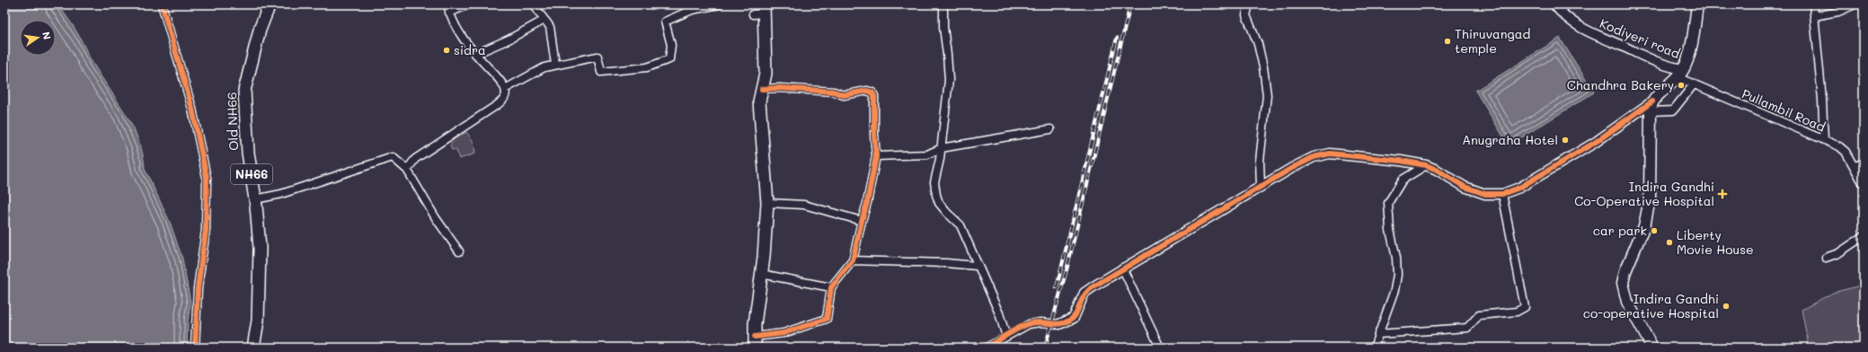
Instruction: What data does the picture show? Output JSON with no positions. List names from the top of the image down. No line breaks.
{"streets":{"main road":["Old NH66","NH66"],"street":["Kodiyeri road","Pullambil Road"]},"crossings":[["Kodiyeri road","Pullambil Road"]],"places":{"other":["Thiruvangad temple","sidra","Chandhra Bakery","Anugraha Hotel","car park","Liberty Movie House","Indira Gandhi co-operative Hospital"],"health":["Indira Gandhi Co-Operative Hospital"]},"north":"right"}
